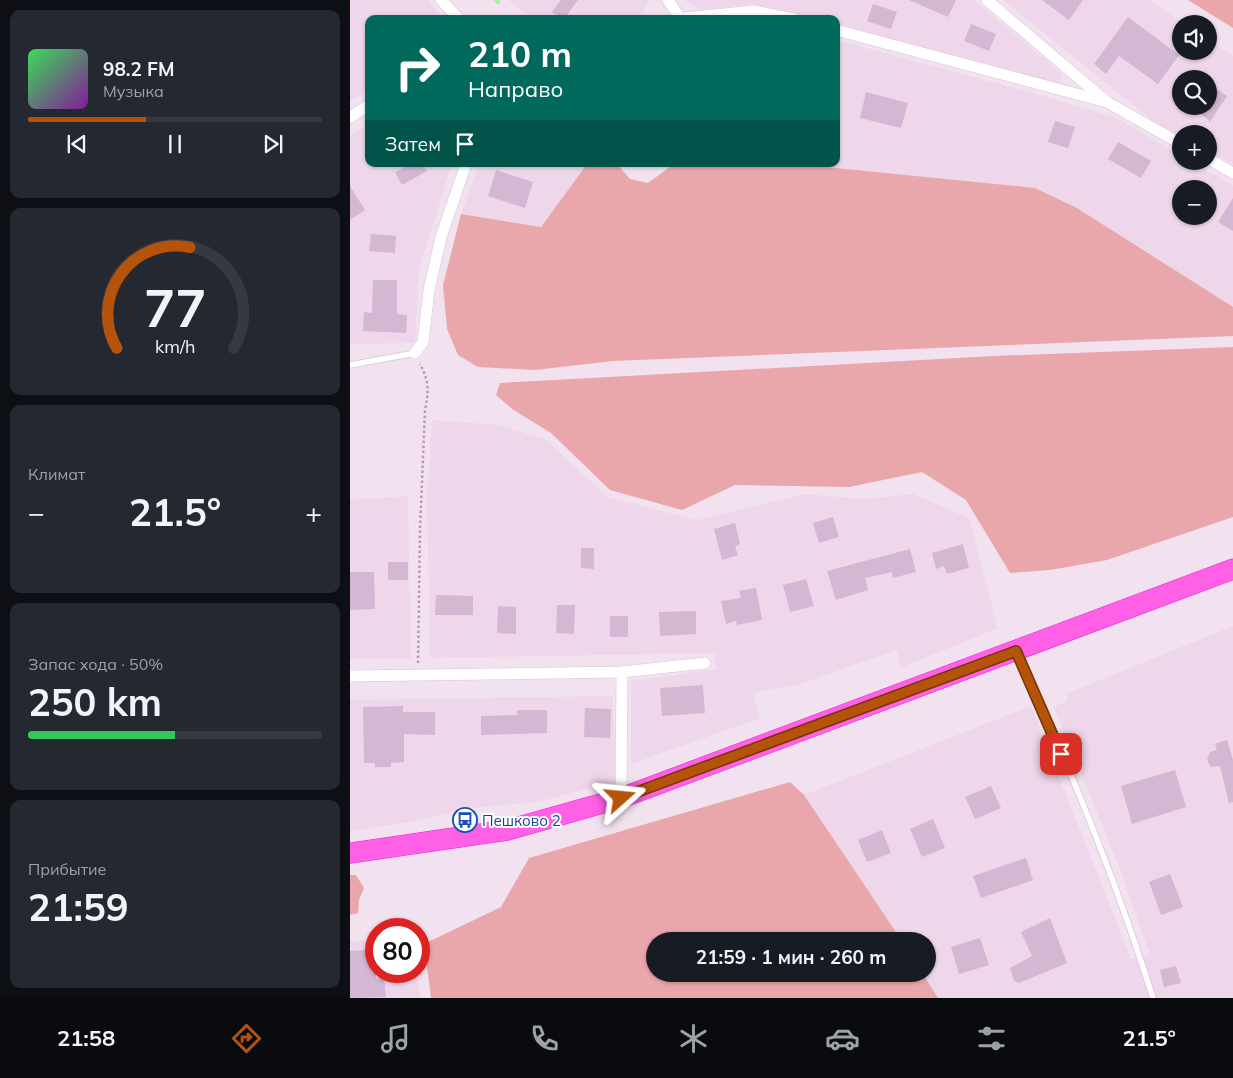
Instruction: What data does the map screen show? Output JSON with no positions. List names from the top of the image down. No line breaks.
{"places":{"bus stop":["Пешково 2"]},"page":{"map_buttons":["+","−"],"turn":["210 m","Направо"],"song":["98.2 FM","Музыка"],"then":"Затем","tile":["Климат",["Запас хода · 50%","250 km"],["Прибытие","21:59"]],"heat":["−","21.5°","+"],"limit":"80","trip":"21:59 · 1 мин · 260 m","tabs":["21:58","21.5°"],"gauge":["77","km/h"]}}
